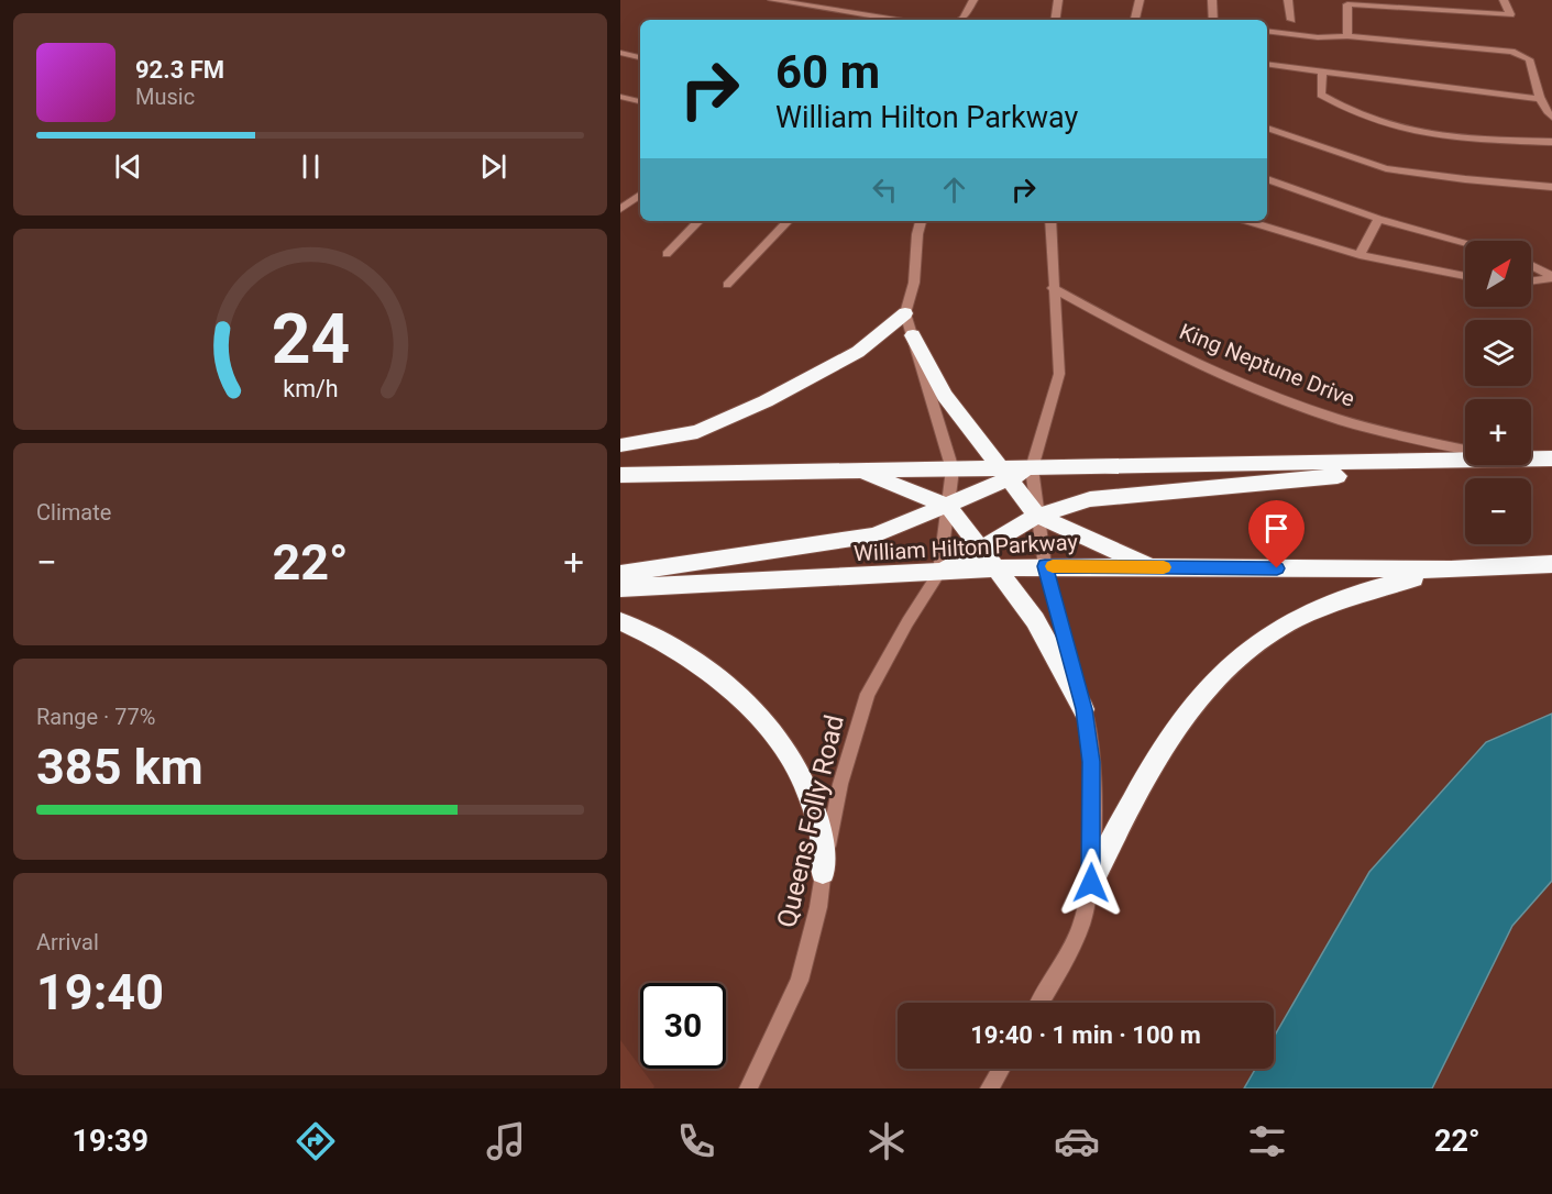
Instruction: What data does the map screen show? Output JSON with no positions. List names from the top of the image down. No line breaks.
{"streets":{"highway":["William Hilton Parkway"],"street":["King Neptune Drive","Queens Folly Road"]},"crossings":[["William Hilton Parkway","Queens Folly Road"]],"north":"top right","page":{"turn":["60 m","William Hilton Parkway"],"song":["92.3 FM","Music"],"map_buttons":["+","−"],"tile":["Climate",["Range · 77%","385 km"],["Arrival","19:40"]],"heat":["−","22°","+"],"limit":"30","trip":"19:40 · 1 min · 100 m","tabs":["19:39","22°"],"gauge":["24","km/h"]}}
